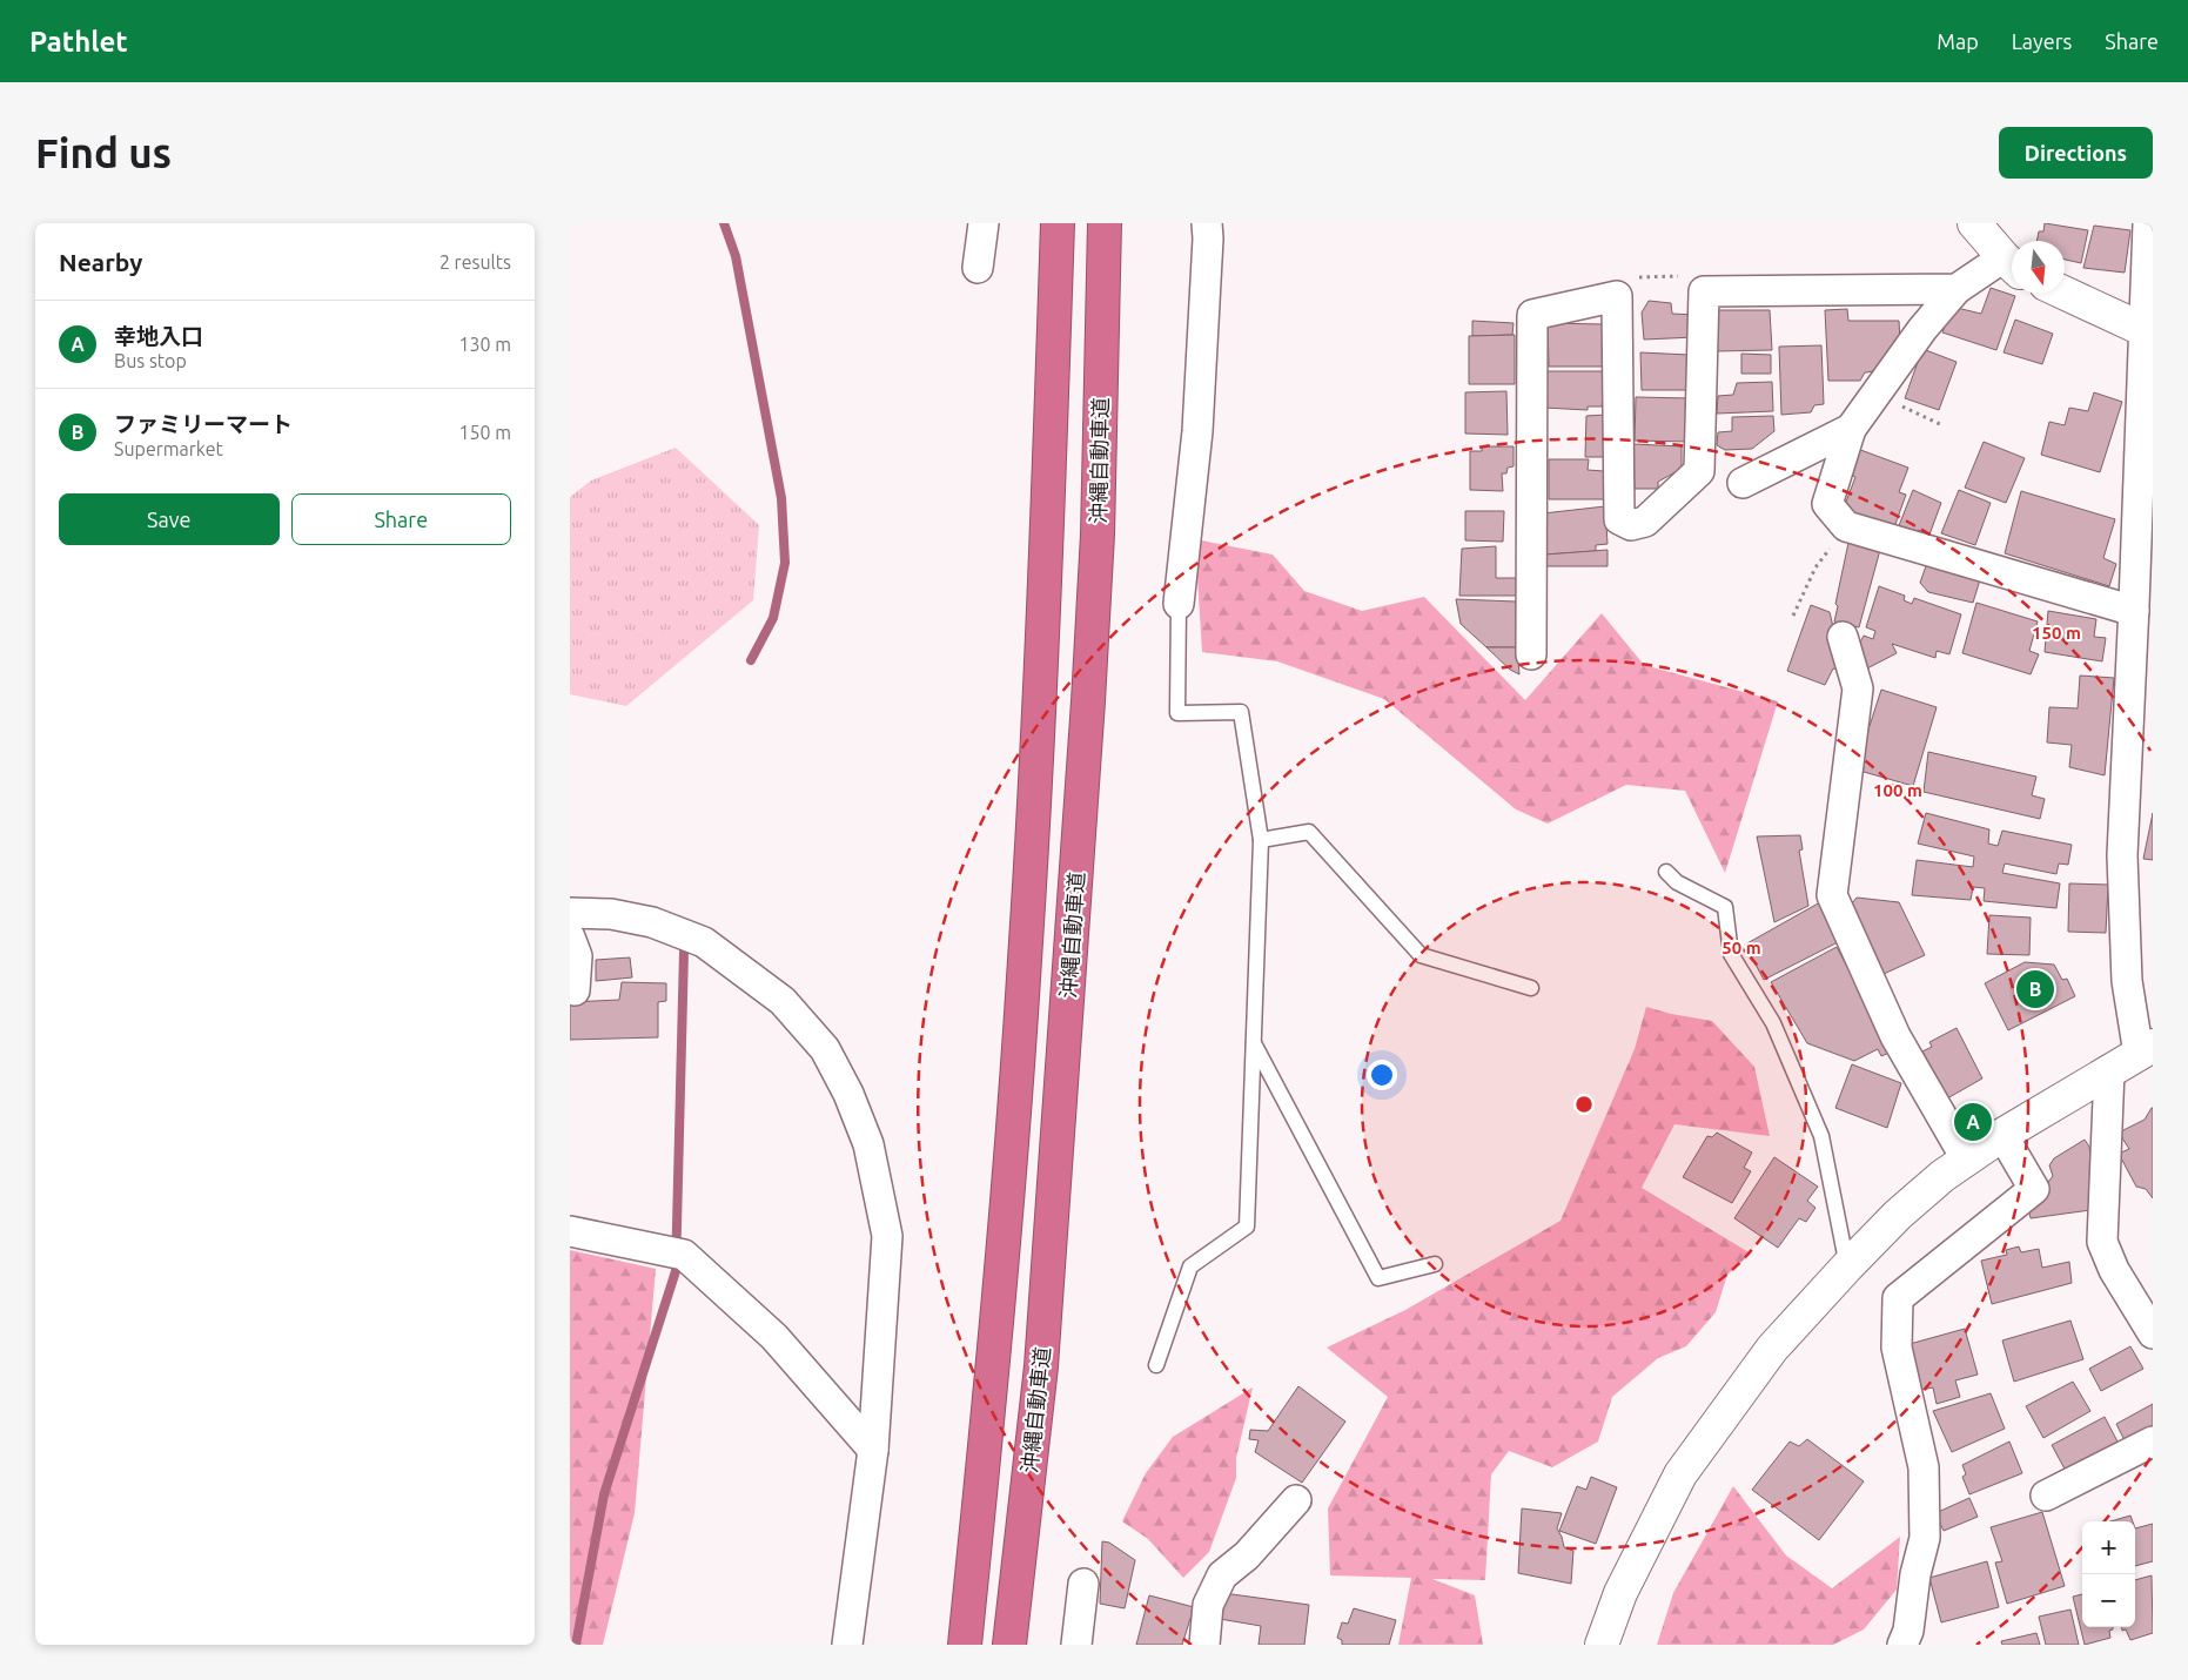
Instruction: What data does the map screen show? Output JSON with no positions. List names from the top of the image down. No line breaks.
{"streets":{"highway":["沖縄自動車道"]},"north":"bottom","page":{"header":"Pathlet","nav":["Map","Layers","Share"],"buttons":["Directions",["Save","Share"]],"title":"Find us","heading":["Nearby","2 results"],"list":[{"mark":"A","name":"幸地入口","note":"Bus stop","value":"130 m"},{"mark":"B","name":"ファミリーマート","note":"Supermarket","value":"150 m"}],"pins":["B","A"],"map_buttons":["+","−"]},"rings":["150 m","100 m","50 m"]}
